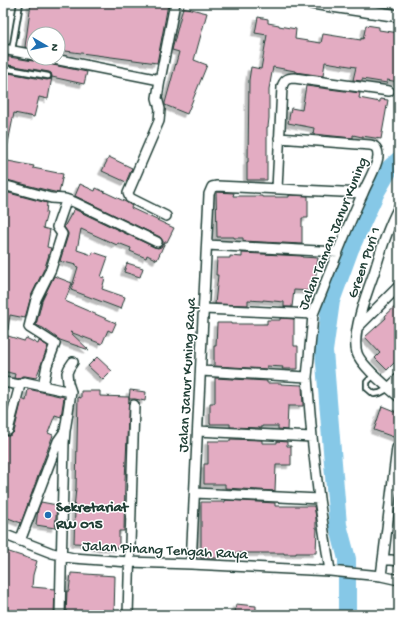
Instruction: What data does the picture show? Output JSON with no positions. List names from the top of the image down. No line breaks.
{"streets":{"street":["Jalan Taman Janur Kuning","Green Puri 1","Jalan Janur Kuning Raya","Jalan Pinang Tengah Raya"]},"crossings":[["Jalan Taman Janur Kuning","Jalan Pinang Tengah Raya"],["Jalan Janur Kuning Raya","Jalan Pinang Tengah Raya"]],"places":["Sekretariat RW 015"],"north":"right"}
